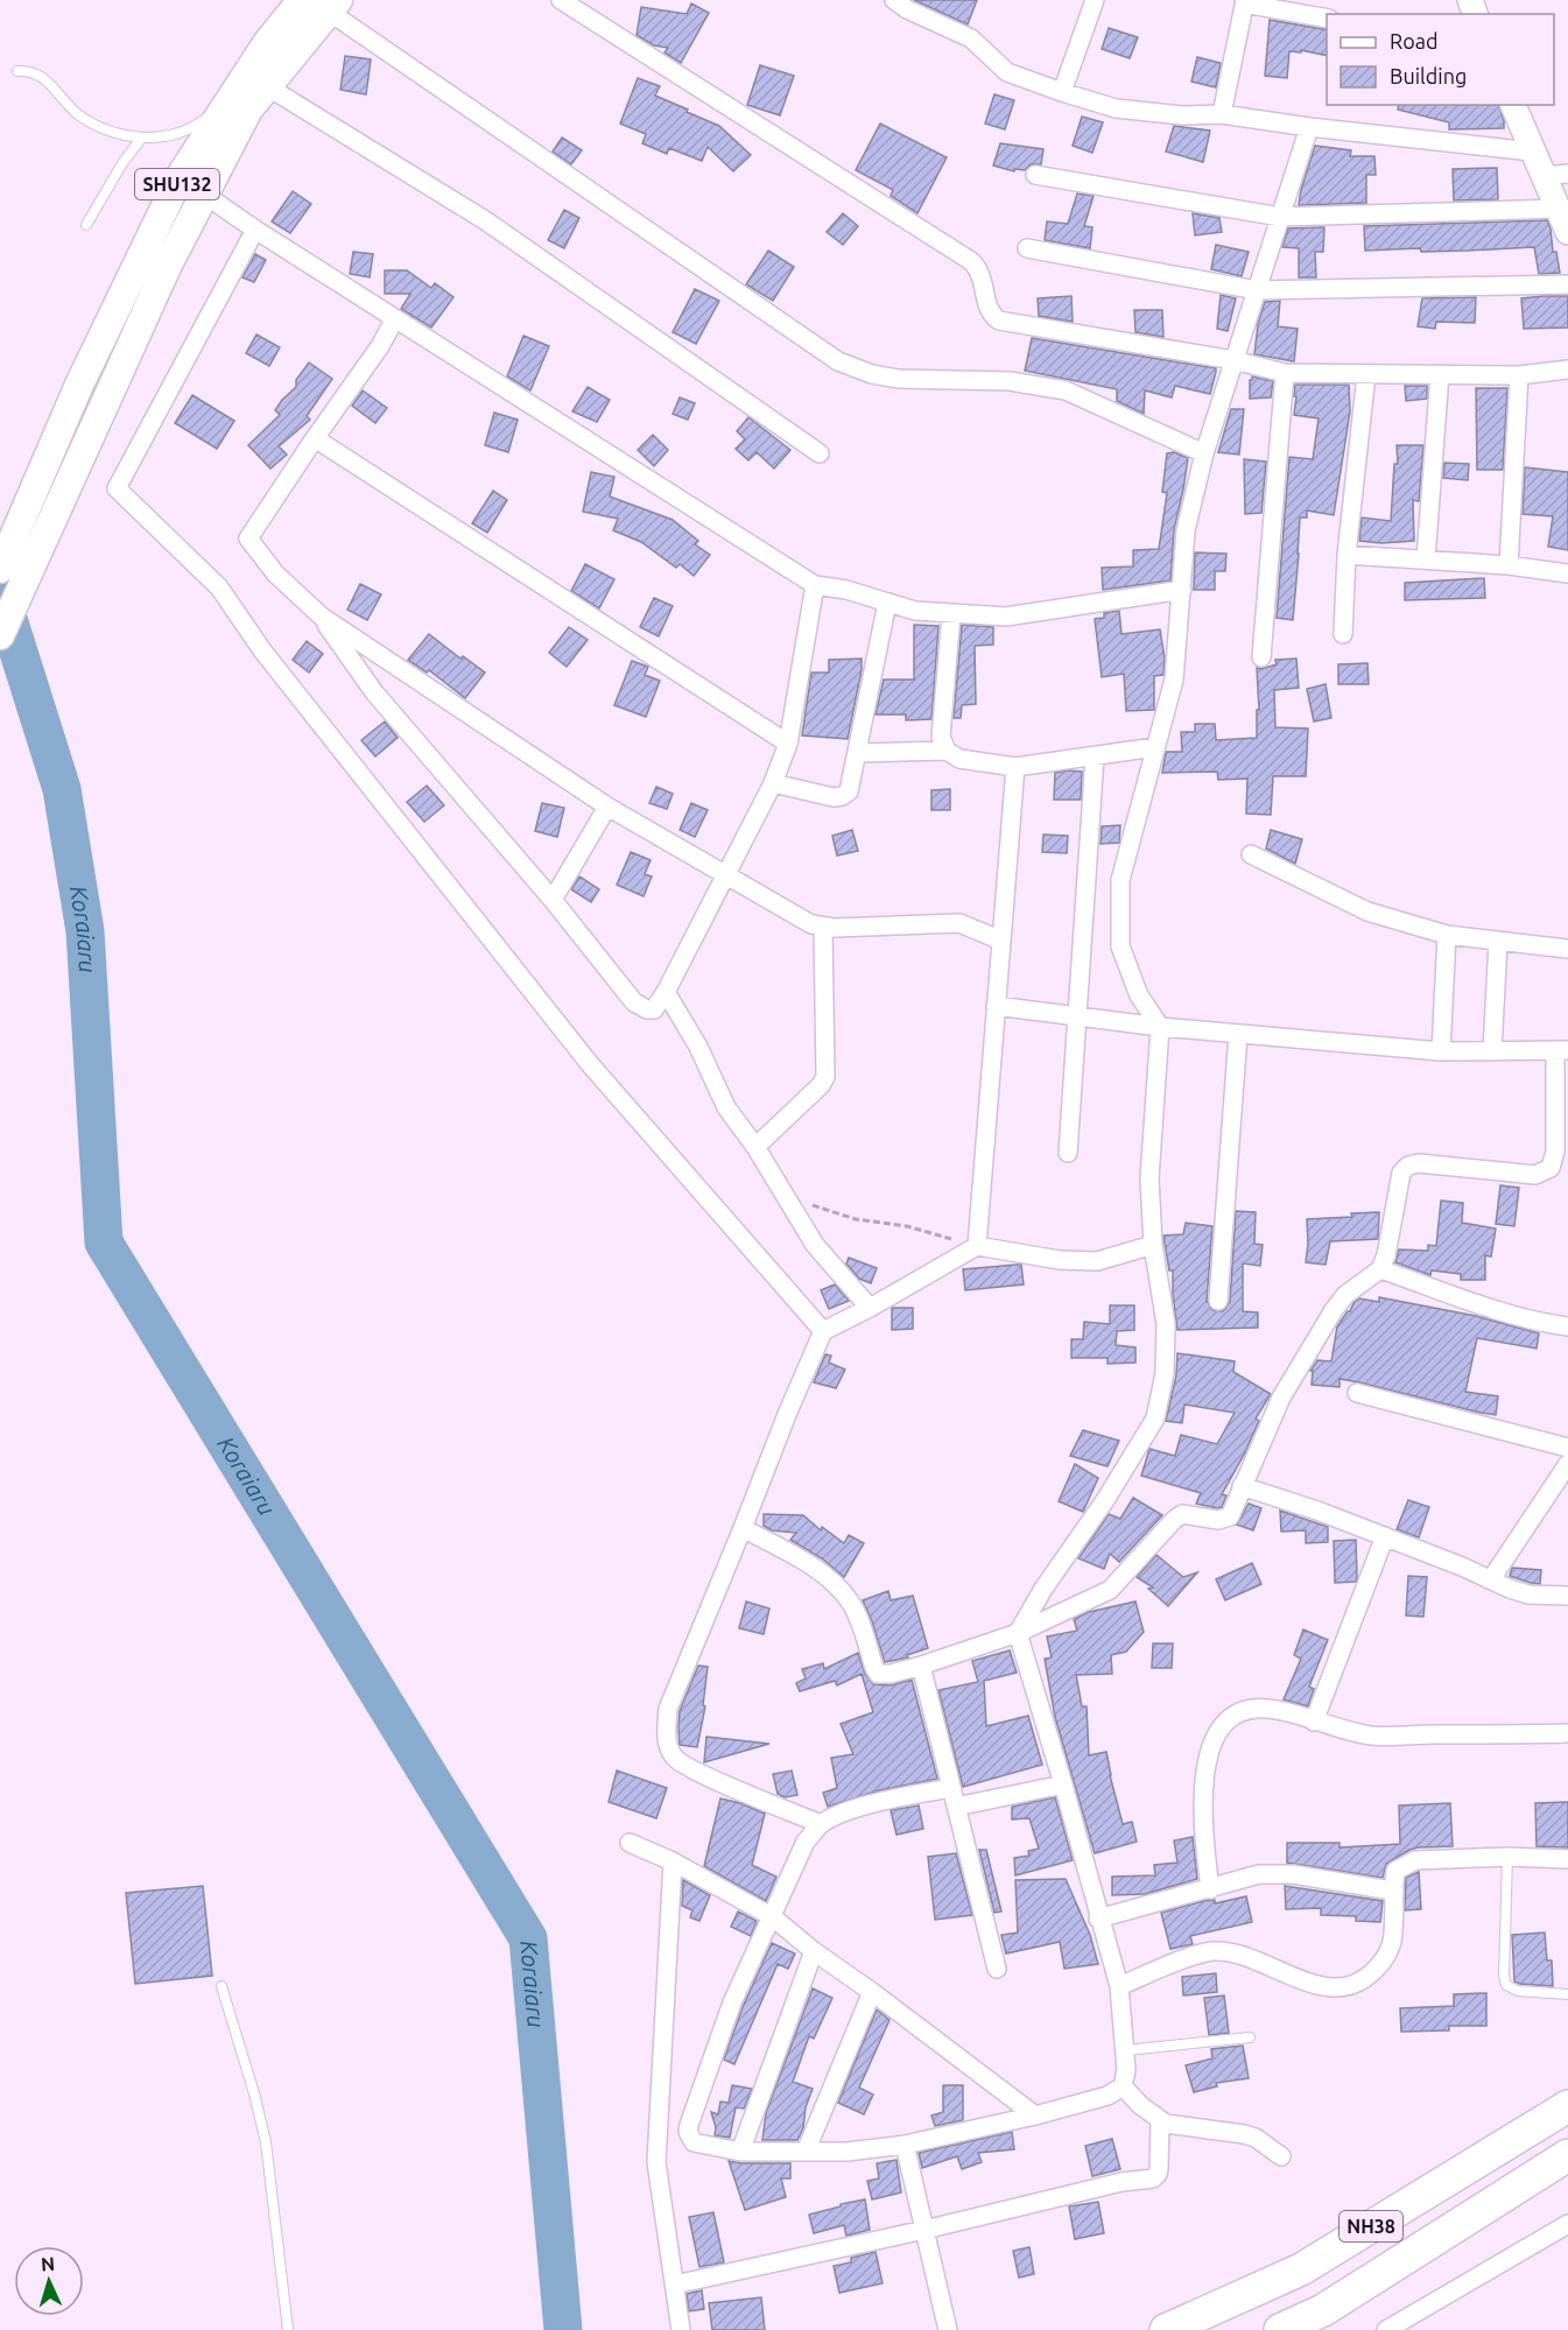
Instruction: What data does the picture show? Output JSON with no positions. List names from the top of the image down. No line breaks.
{"streets":{"highway":["NH38"],"main road":["SHU132"]},"water":["Koraiaru"],"legend":["Road","Building"],"north":"top"}
